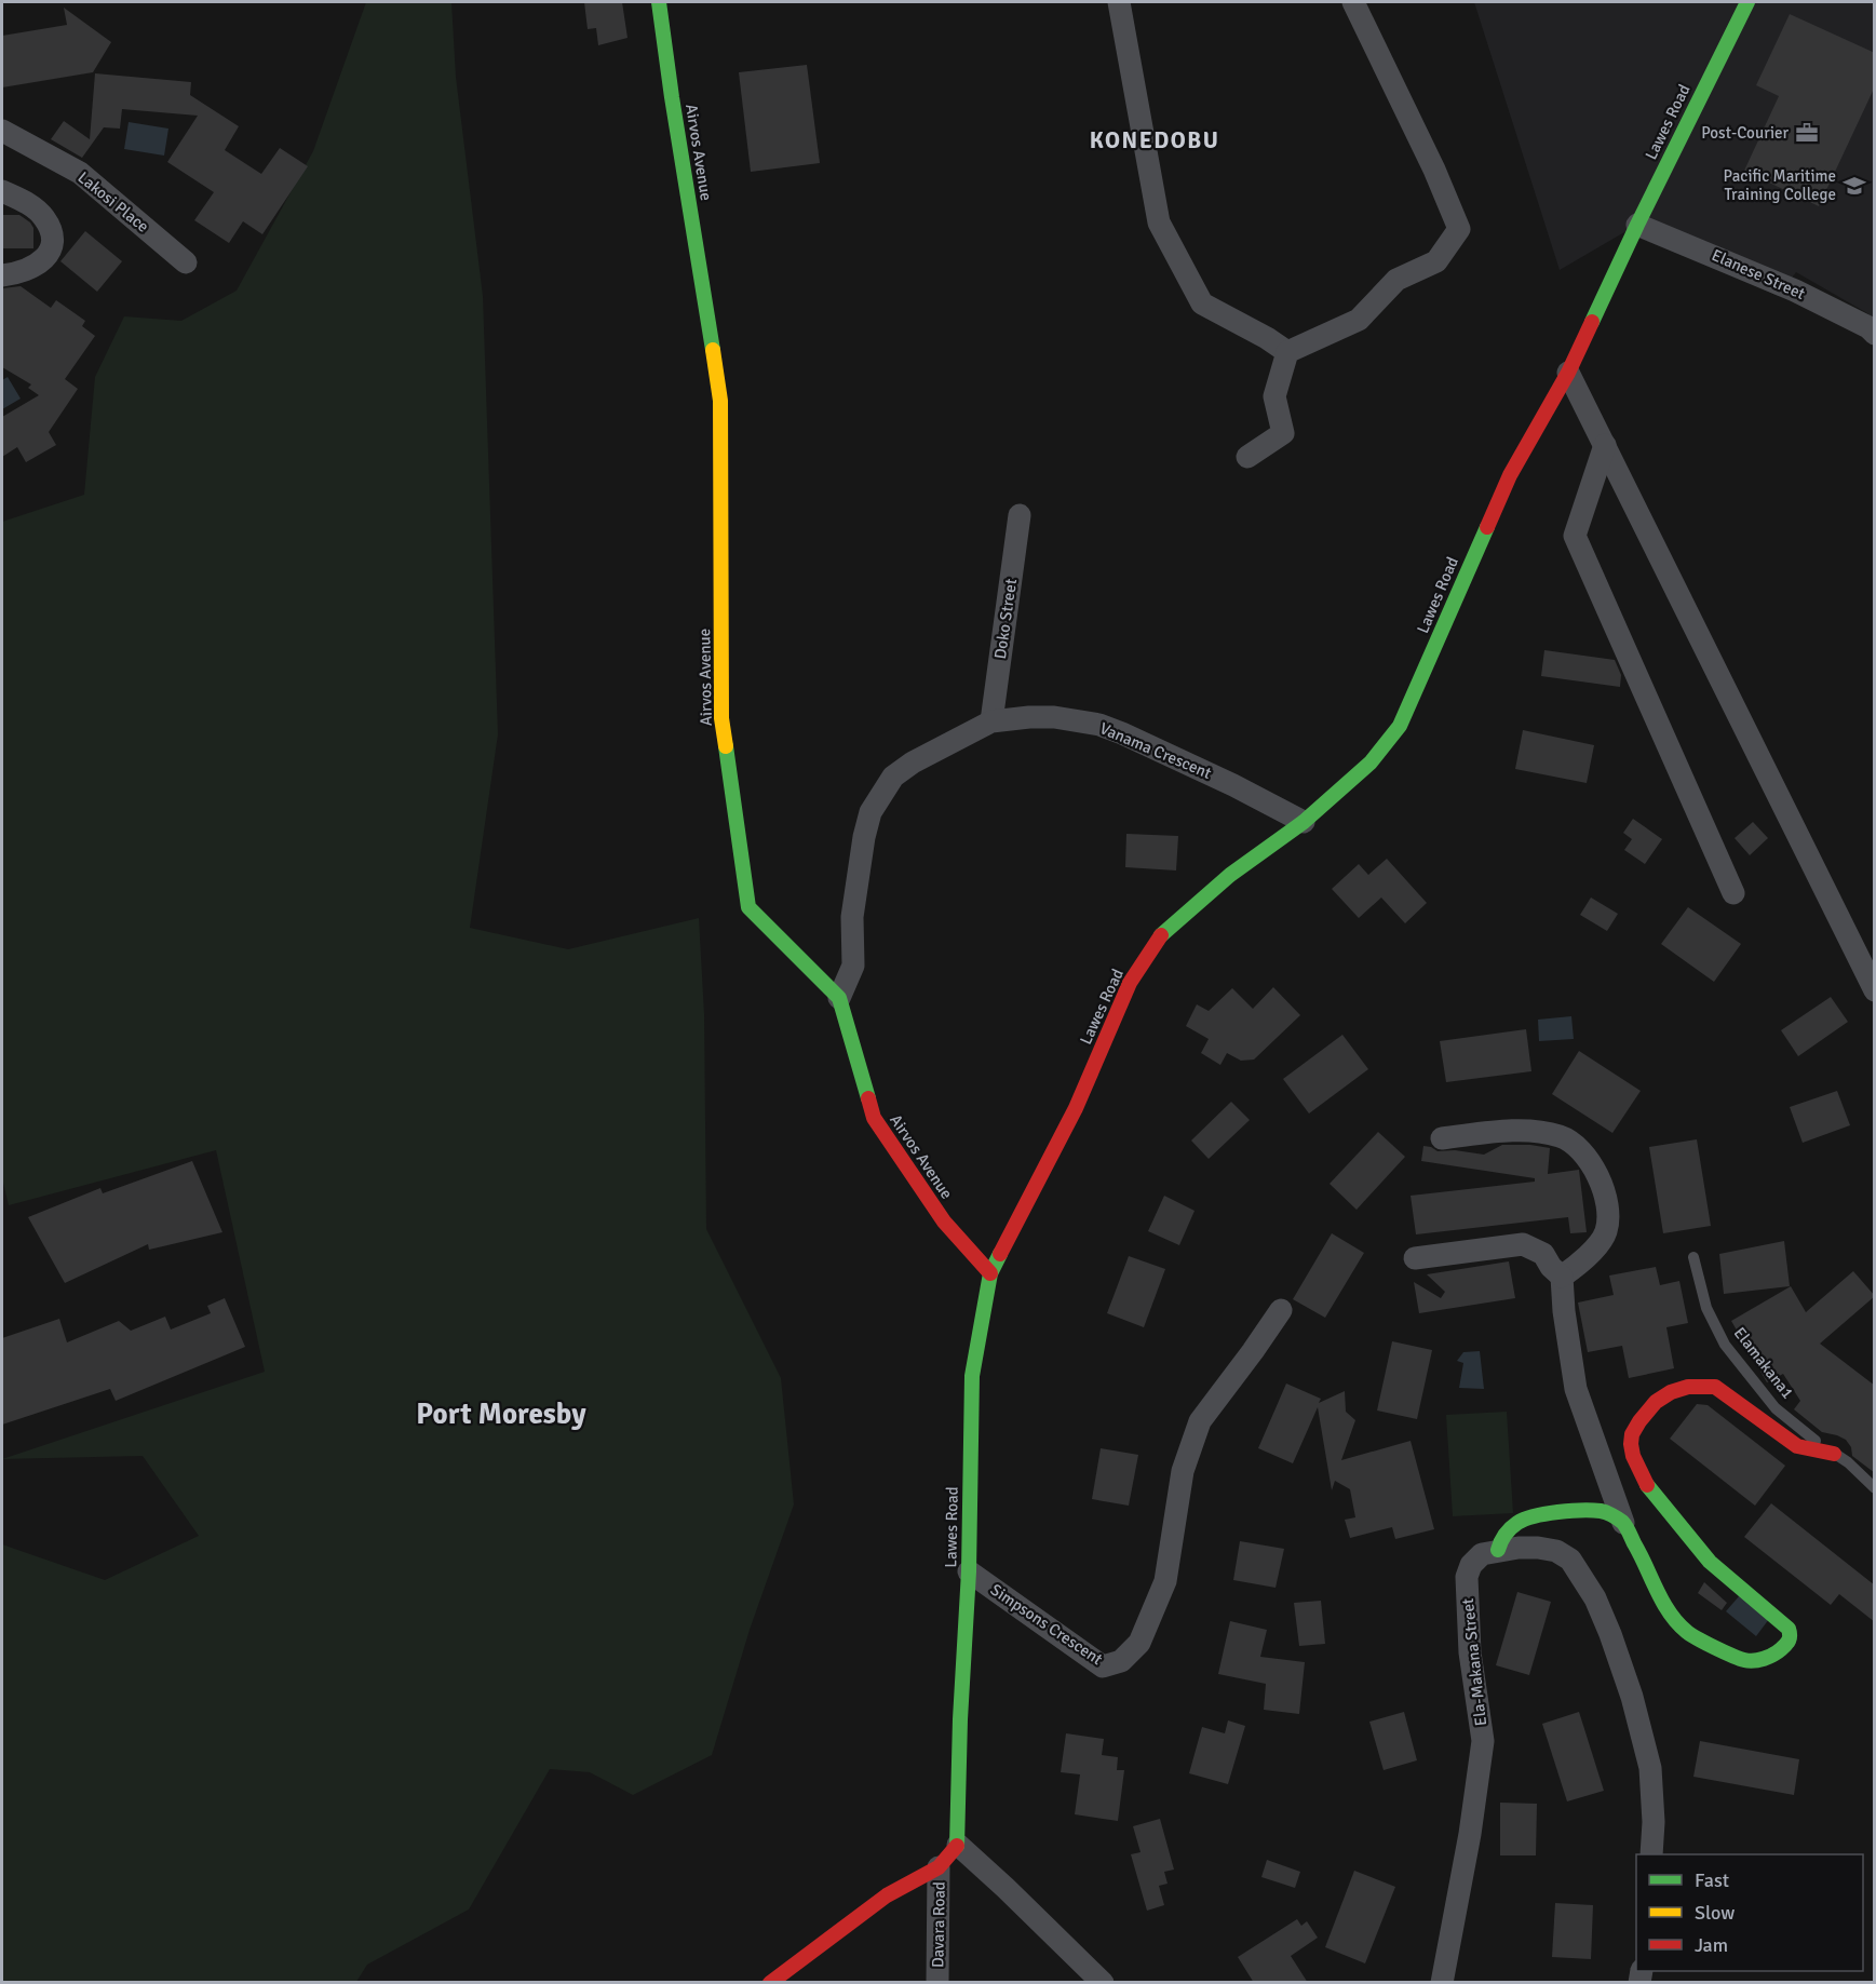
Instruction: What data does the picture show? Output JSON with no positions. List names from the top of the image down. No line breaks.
{"streets":{"main road":["Lawes Road","Airvos Avenue"],"street":["Lakosi Place","Elanese Street","Doko Street","Vanama Crescent","Simpsons Crescent","Ela-Makana Street","Davara Road"],"lane":["Elamakana1"]},"crossings":[["Lawes Road","Airvos Avenue"],["Lawes Road","Elanese Street"],["Lawes Road","Vanama Crescent"],["Lawes Road","Simpsons Crescent"],["Airvos Avenue","Vanama Crescent"],["Doko Street","Vanama Crescent"]],"districts":["KONEDOBU","Port Moresby"],"places":{"office":["Post-Courier"],"school or university":["Pacific Maritime Training College"]},"legend":["Fast","Slow","Jam"]}
